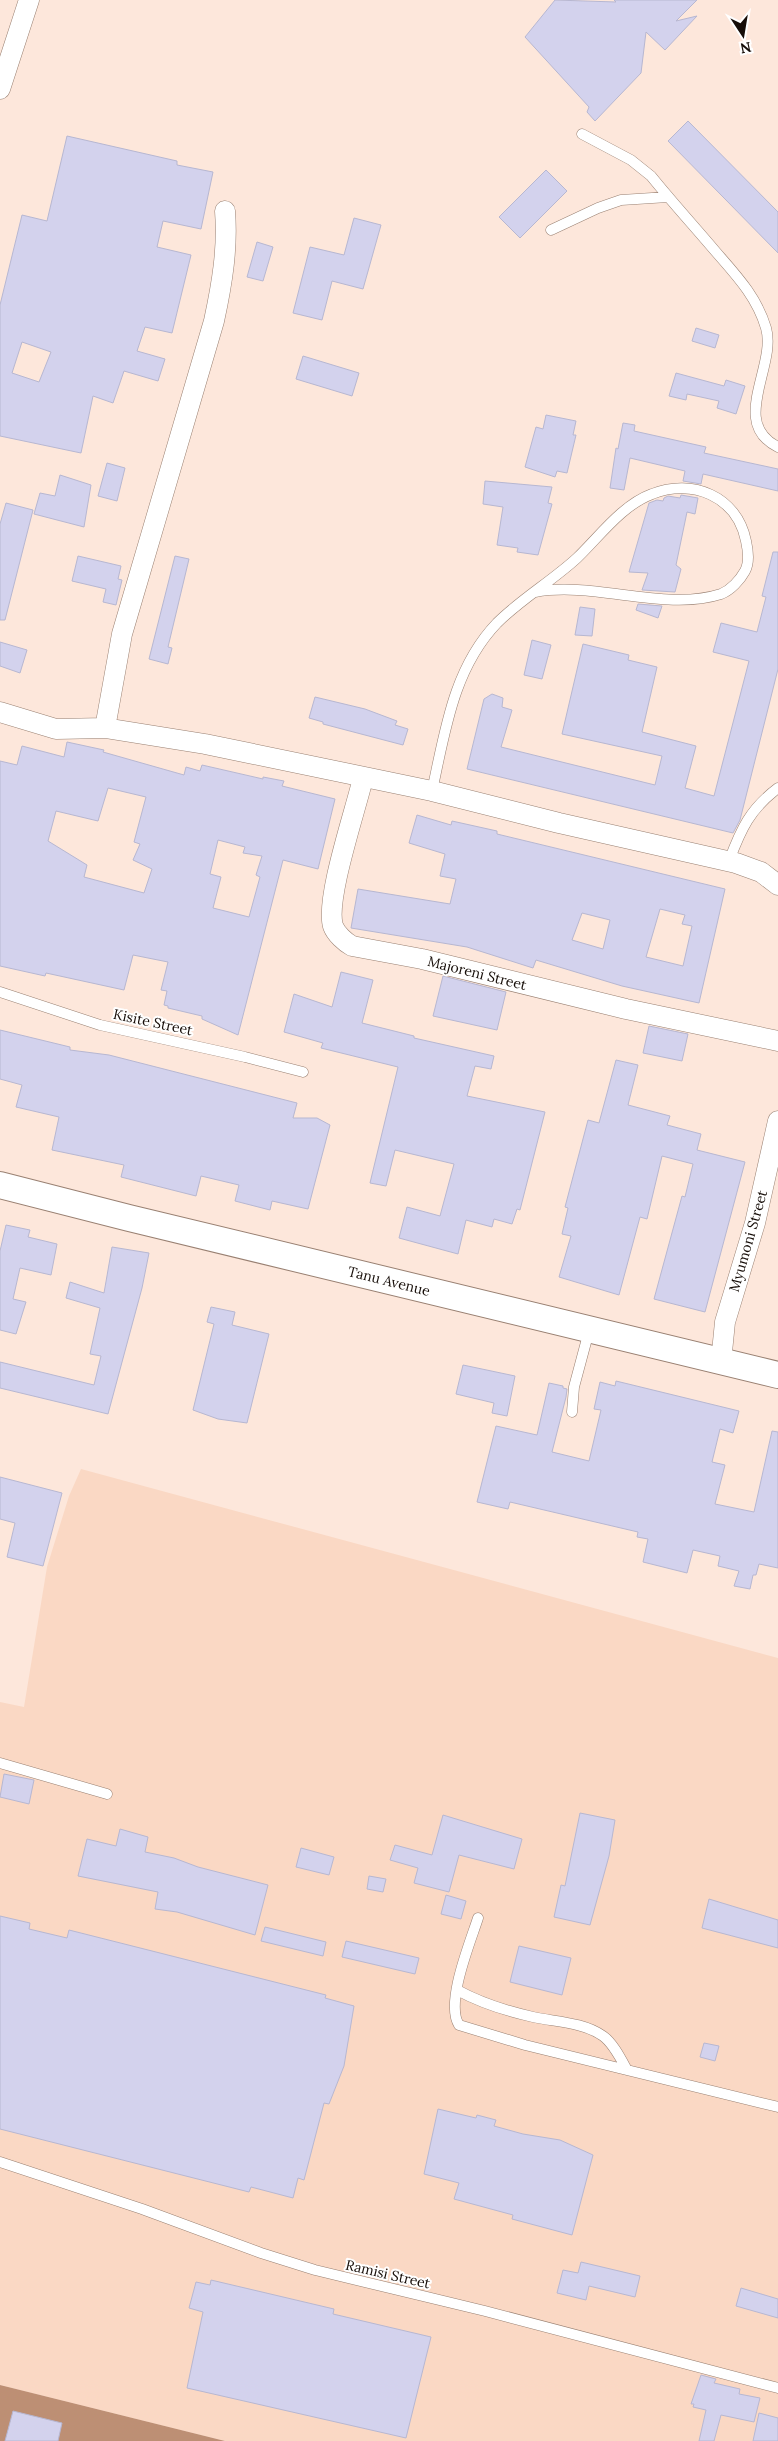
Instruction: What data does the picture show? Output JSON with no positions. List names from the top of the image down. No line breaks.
{"streets":{"street":["Majoreni Street","Myumoni Street","Tanu Avenue"],"lane":["Kisite Street","Ramisi Street"]},"crossings":[["Myumoni Street","Tanu Avenue"]],"north":"bottom"}
